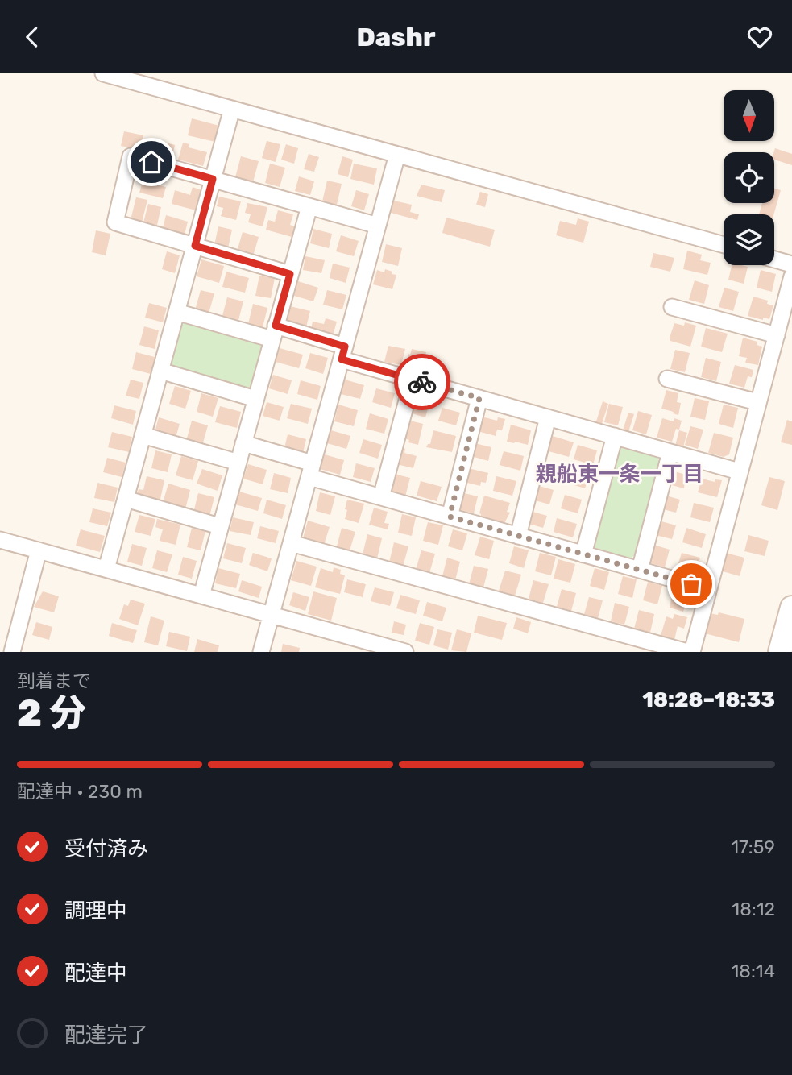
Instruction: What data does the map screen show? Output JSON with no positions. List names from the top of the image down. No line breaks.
{"districts":["親船東一条一丁目"],"north":"bottom","page":{"header":"Dashr","heading":["2 分","到着まで","18:28–18:33"],"bar":"配達中 · 230 m","list":[["受付済み","17:59"],["調理中","18:12"],["配達中","18:14"],"配達完了"]}}
